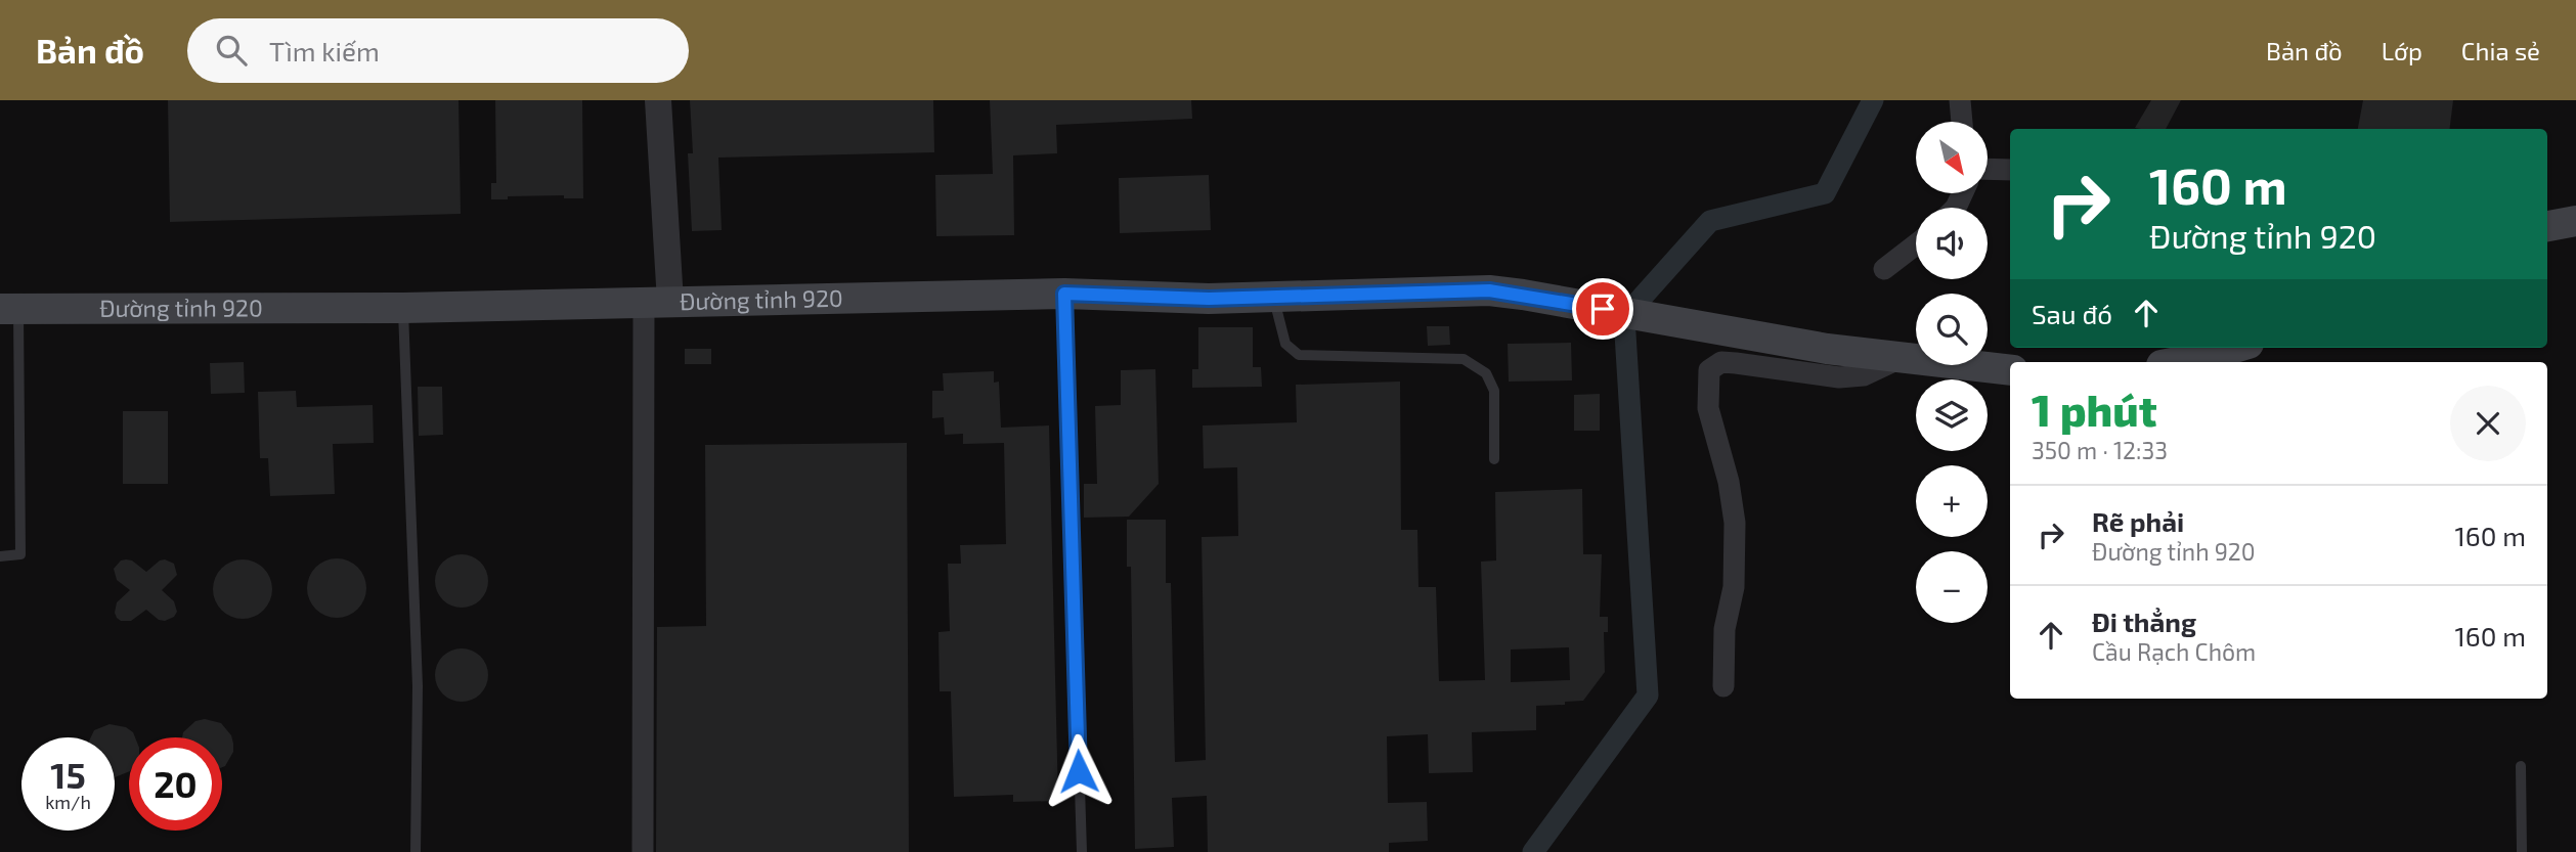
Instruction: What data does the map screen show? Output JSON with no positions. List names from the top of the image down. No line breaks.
{"streets":{"main road":["Đường tỉnh 920"]},"north":"bottom right","page":{"header":"Bản đồ","search":"Tìm kiếm","nav":["Bản đồ","Lớp","Chia sẻ"],"map_buttons":["+","−"],"turn":["160 m","Đường tỉnh 920"],"then":"Sau đó","heading":["1 phút","350 m · 12:33"],"list":[{"name":"Rẽ phải","note":"Đường tỉnh 920","value":"160 m"},{"name":"Đi thẳng","note":"Cầu Rạch Chôm","value":"160 m"}],"speed":"15 km/h","limit":"20"}}
